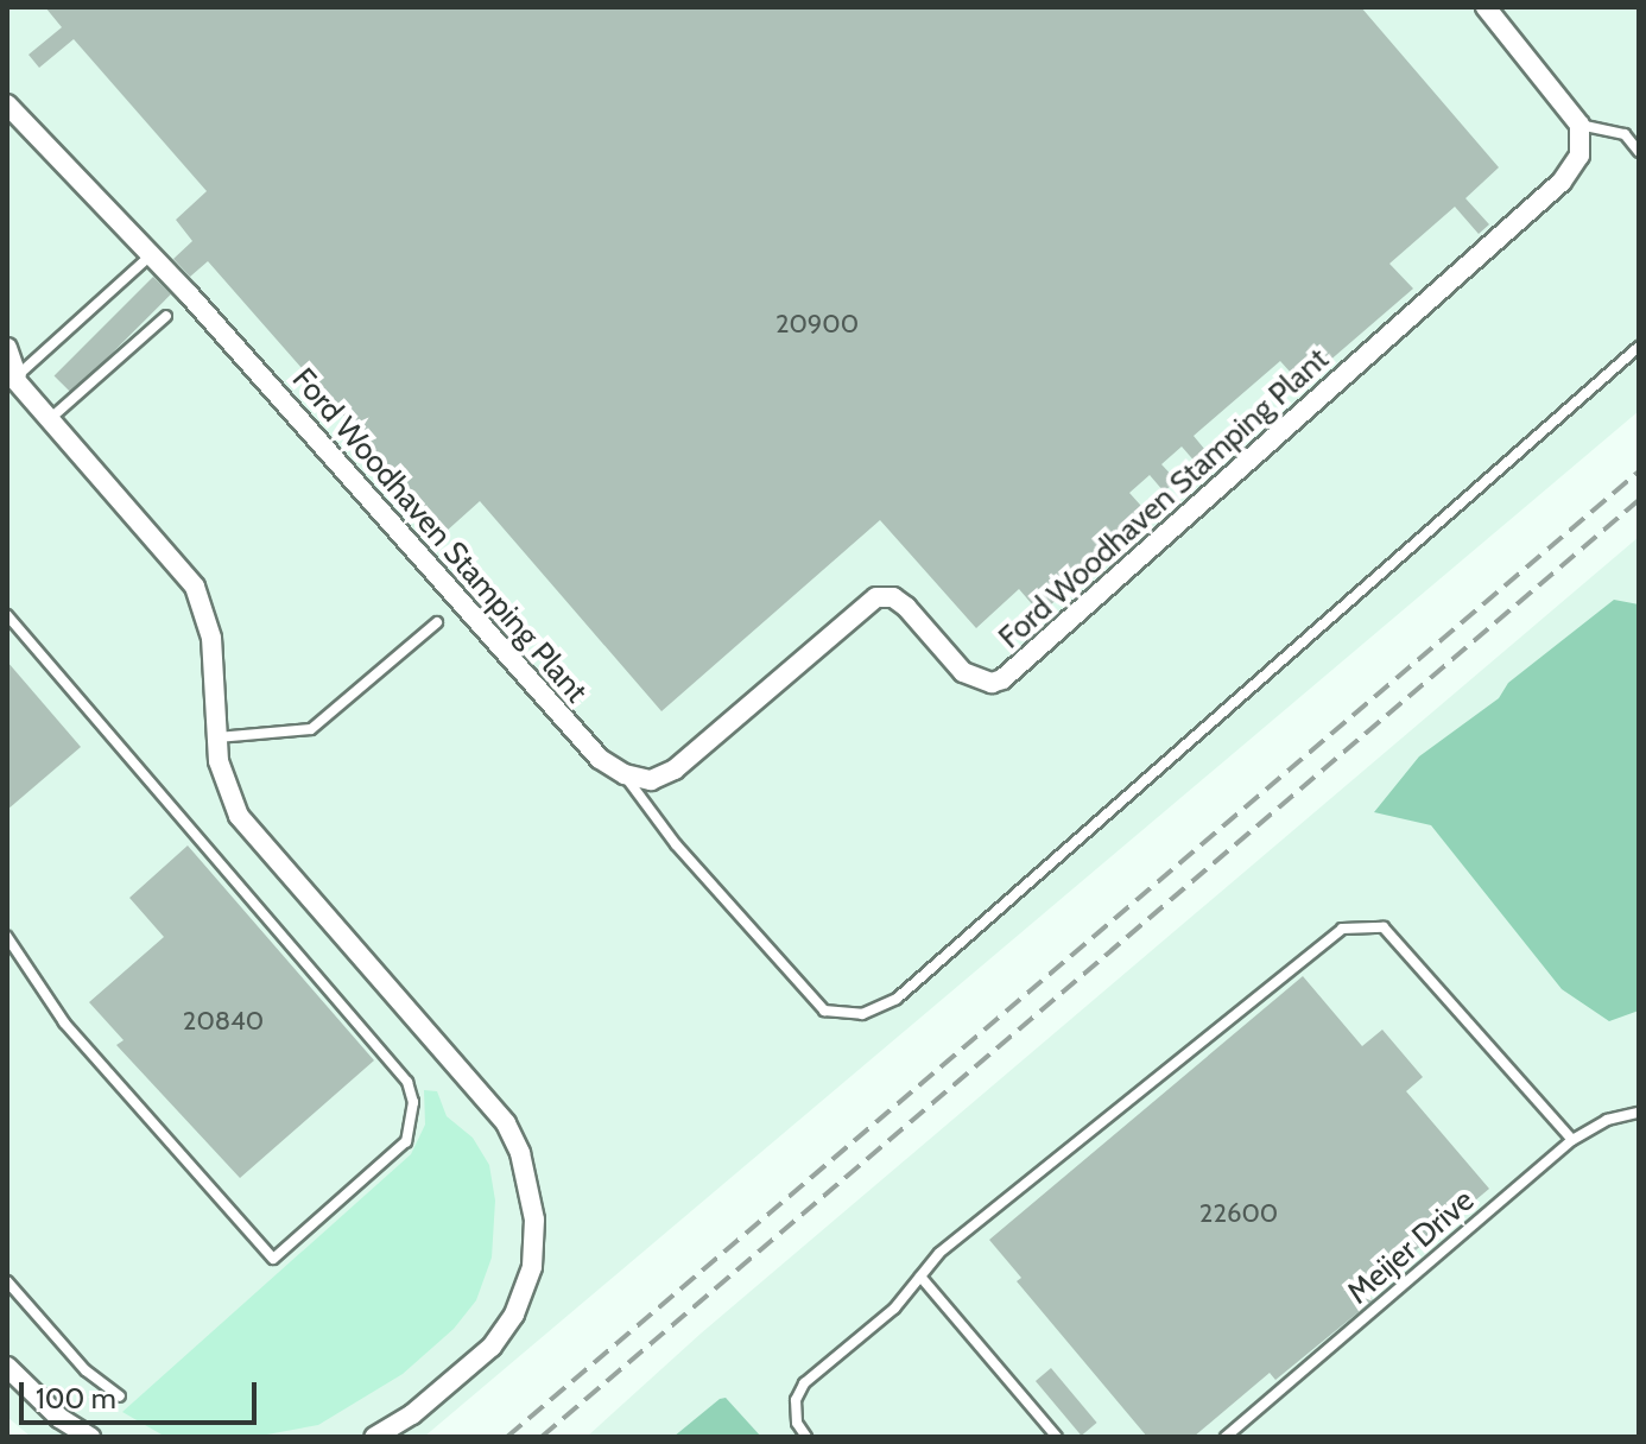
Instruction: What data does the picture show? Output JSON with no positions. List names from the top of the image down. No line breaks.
{"streets":{"street":["Ford Woodhaven Stamping Plant"],"lane":["Meijer Drive"]},"house_numbers":["20900","20840","22600"],"scale_bar":"100 m"}
